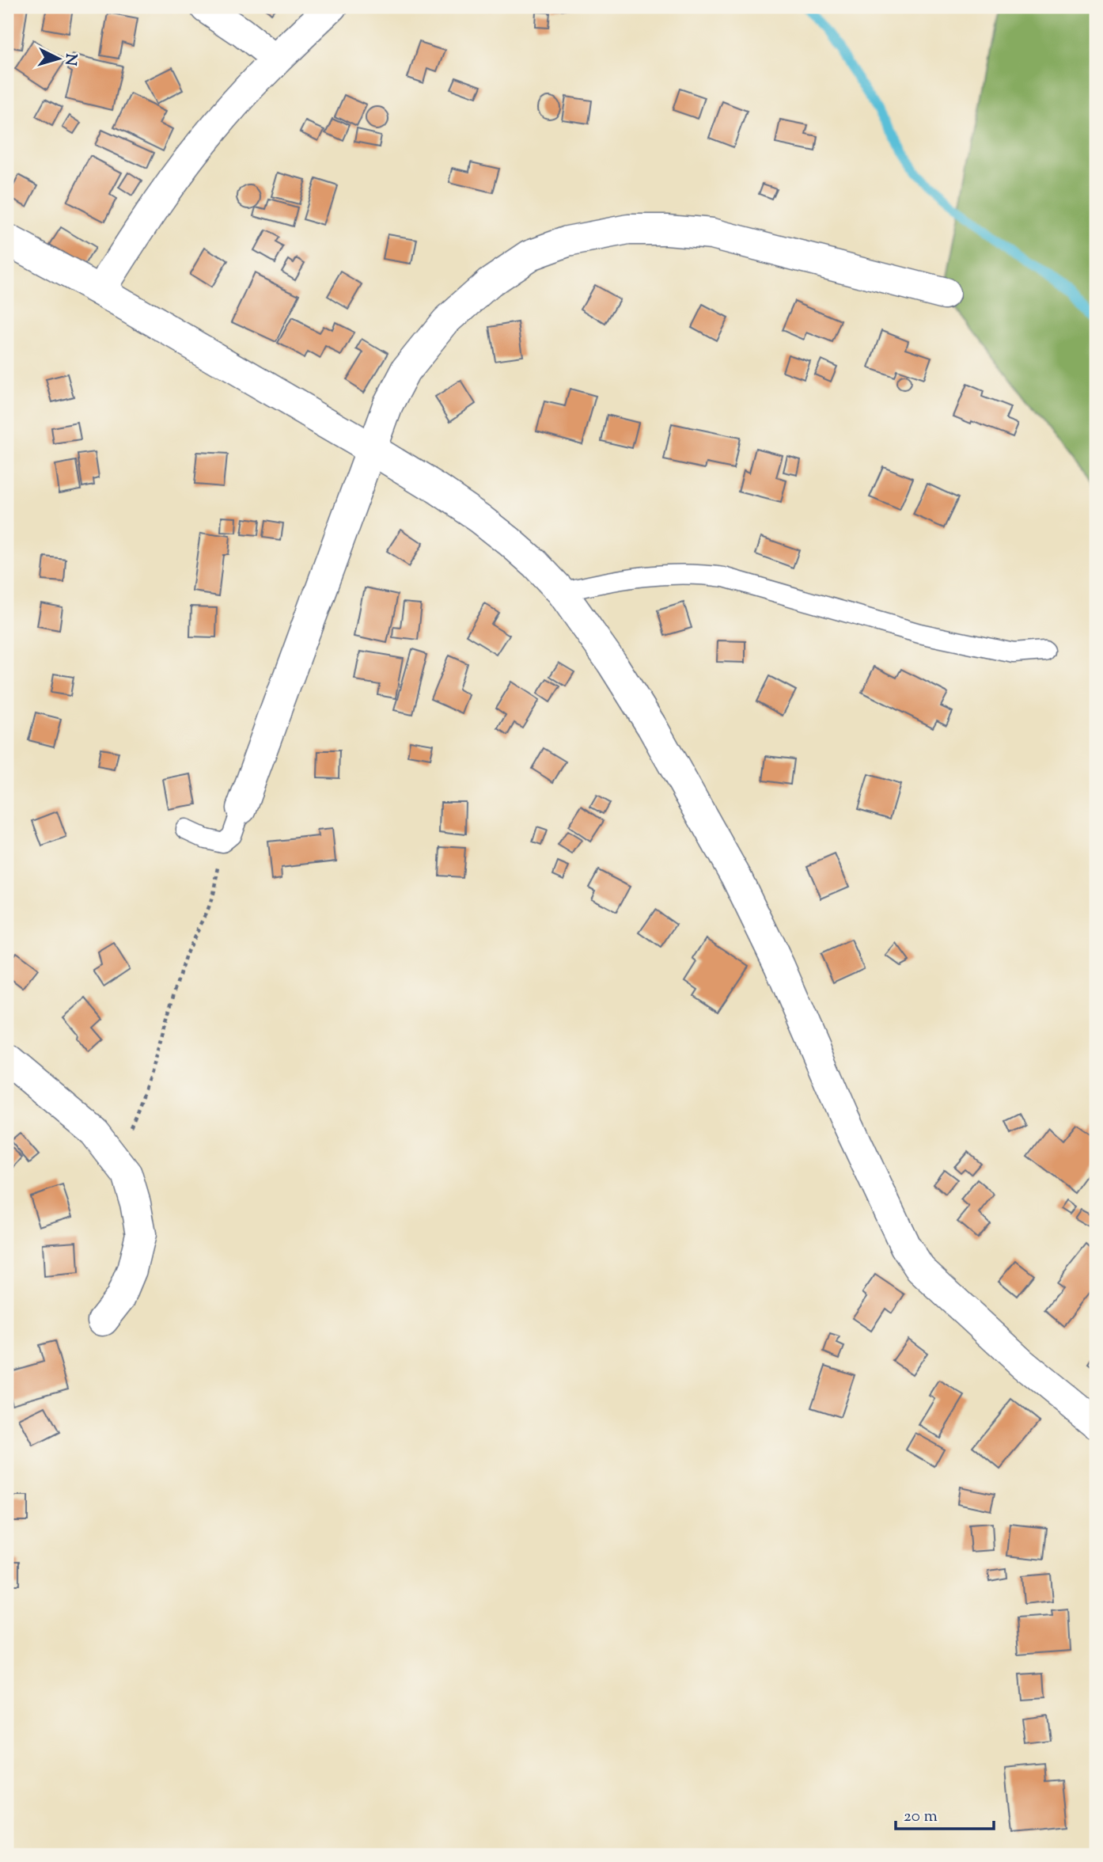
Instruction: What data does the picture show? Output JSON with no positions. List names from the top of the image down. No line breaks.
{"scale_bar":"20 m","north":"right"}
